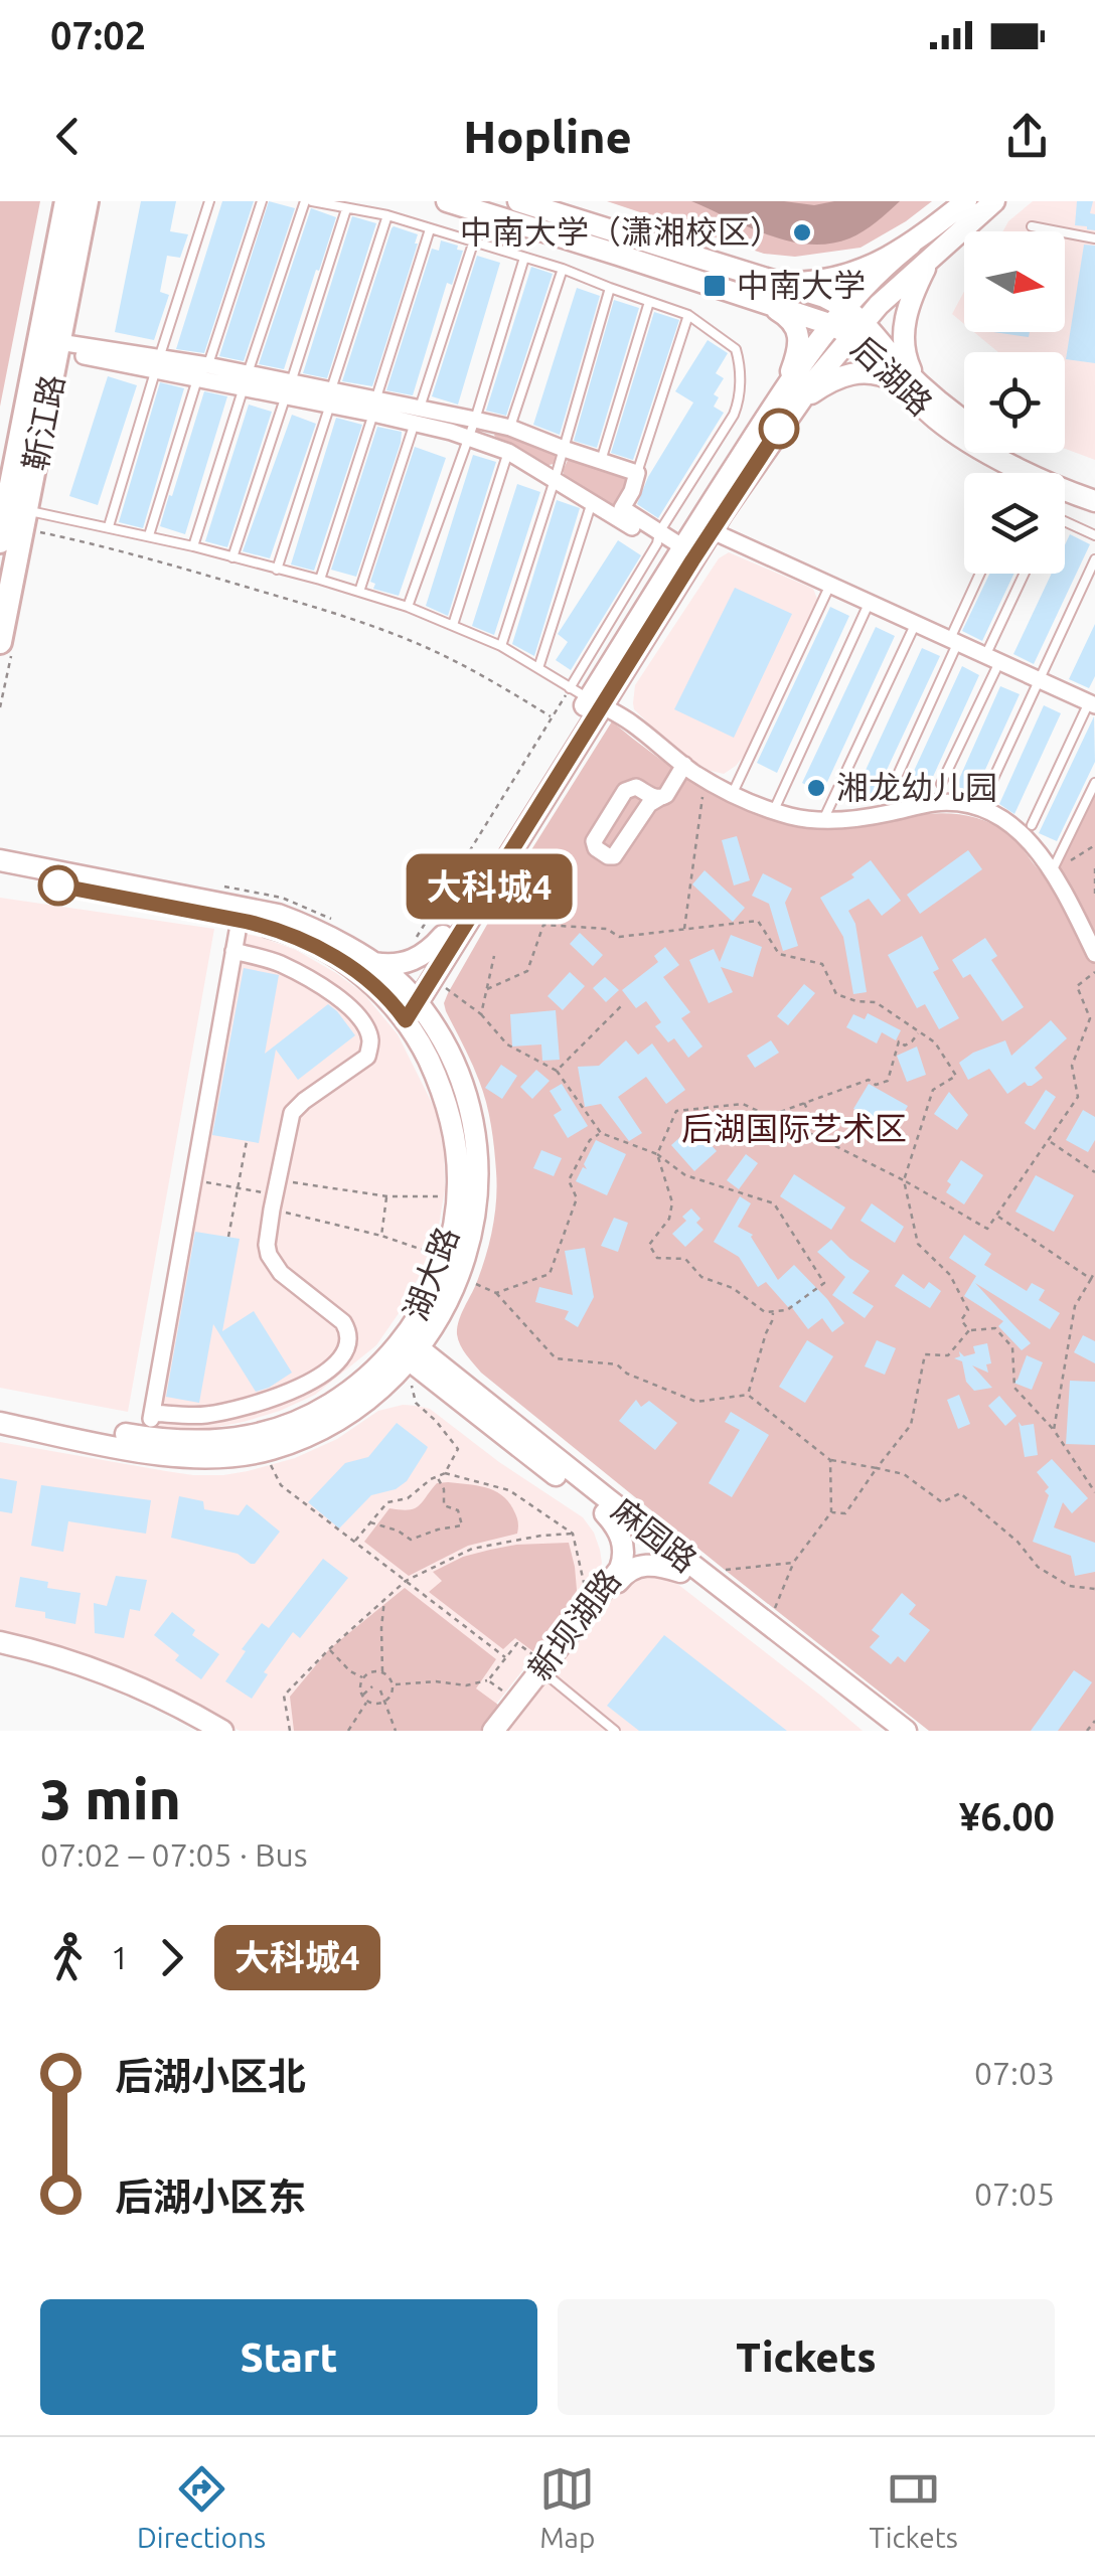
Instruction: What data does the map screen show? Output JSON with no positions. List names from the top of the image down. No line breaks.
{"streets":{"main road":["后湖路","靳江路","湖大路","麻园路","新坝湖路"]},"crossings":[["湖大路","麻园路"],["麻园路","新坝湖路"]],"parks":["后湖国际艺术区"],"places":{"other":["中南大学（潇湘校区）","湘龙幼儿园"],"transit":["中南大学"]},"lines":["bus line 大科城4"],"north":"right","page":{"status":"07:02","header":"Hopline","on_map":"大科城4","heading":["3 min","07:02 – 07:05 · Bus","¥6.00"],"legs":["1","大科城4"],"list":[{"name":"后湖小区北","value":"07:03"},{"name":"后湖小区东","value":"07:05"}],"buttons":["Start","Tickets"],"tabs":["Directions","Map","Tickets"]}}
